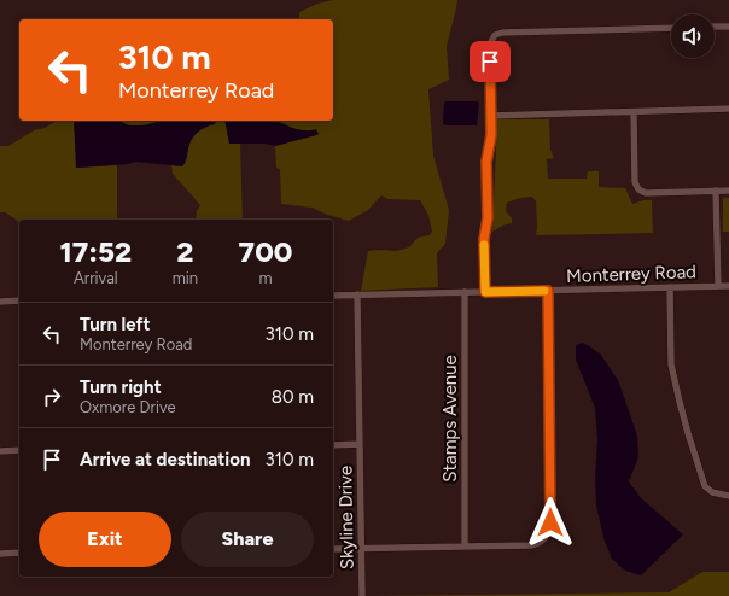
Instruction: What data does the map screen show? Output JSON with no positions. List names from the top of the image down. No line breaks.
{"streets":{"street":["Monterrey Road","Stamps Avenue","Skyline Drive"]},"crossings":[["Monterrey Road","Stamps Avenue"],["Monterrey Road","Skyline Drive"]],"page":{"turn":["310 m","Monterrey Road"],"eta":["17:52","Arrival","2","min","700","m"],"list":[{"name":"Turn left","note":"Monterrey Road","value":"310 m"},{"name":"Turn right","note":"Oxmore Drive","value":"80 m"},{"name":"Arrive at destination","value":"310 m"}],"buttons":["Exit","Share"]}}
